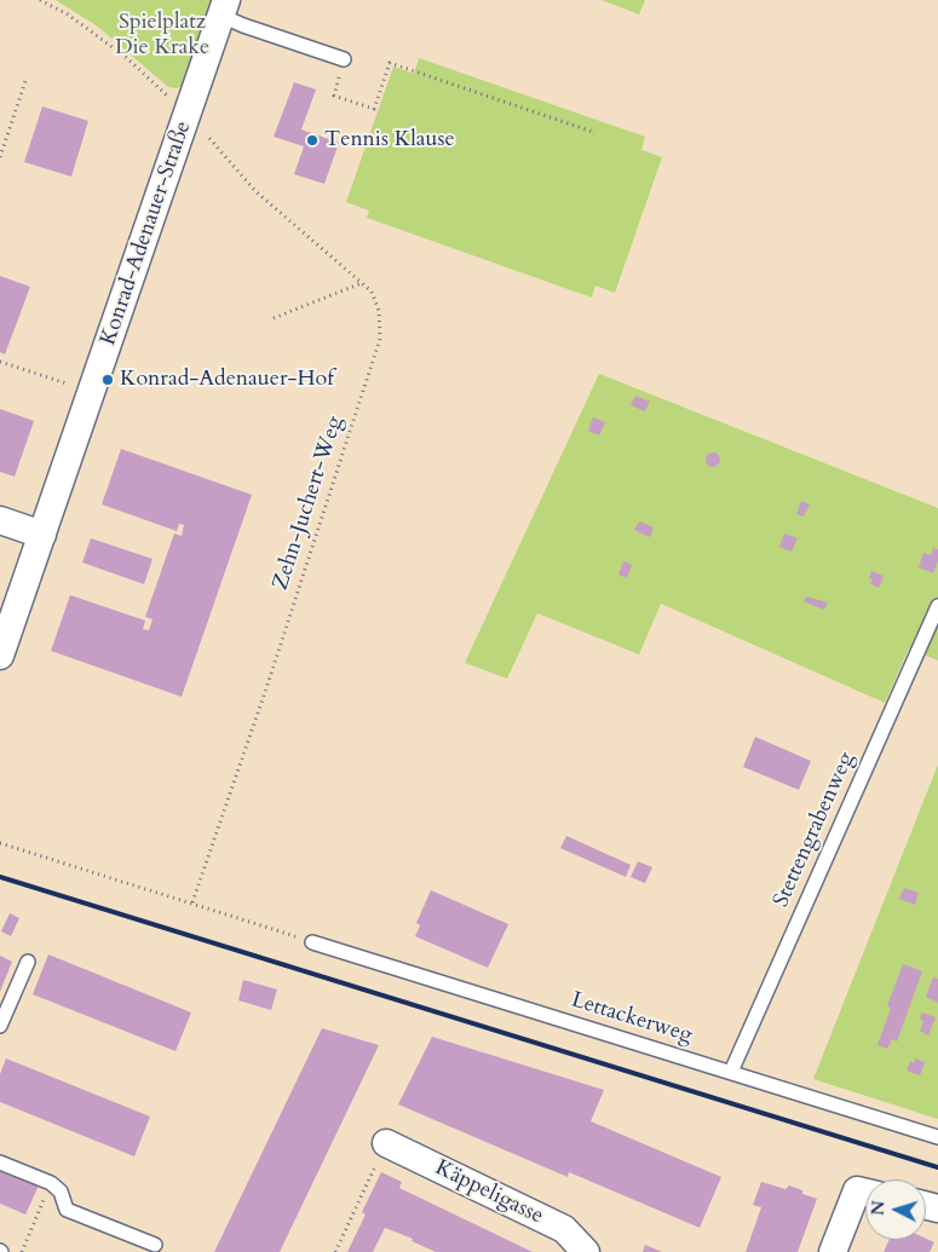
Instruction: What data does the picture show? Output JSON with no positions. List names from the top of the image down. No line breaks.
{"streets":{"street":["Konrad-Adenauer-Straße","Käppeligasse"],"lane":["Stettengrabenweg","Lettackerweg"],"path":["Zehn-Juchert-Weg"]},"crossings":[["Konrad-Adenauer-Straße","Zehn-Juchert-Weg"],["Stettengrabenweg","Lettackerweg"]],"parks":["Spielplatz Die Krake"],"places":["Tennis Klause","Konrad-Adenauer-Hof"],"north":"left"}
